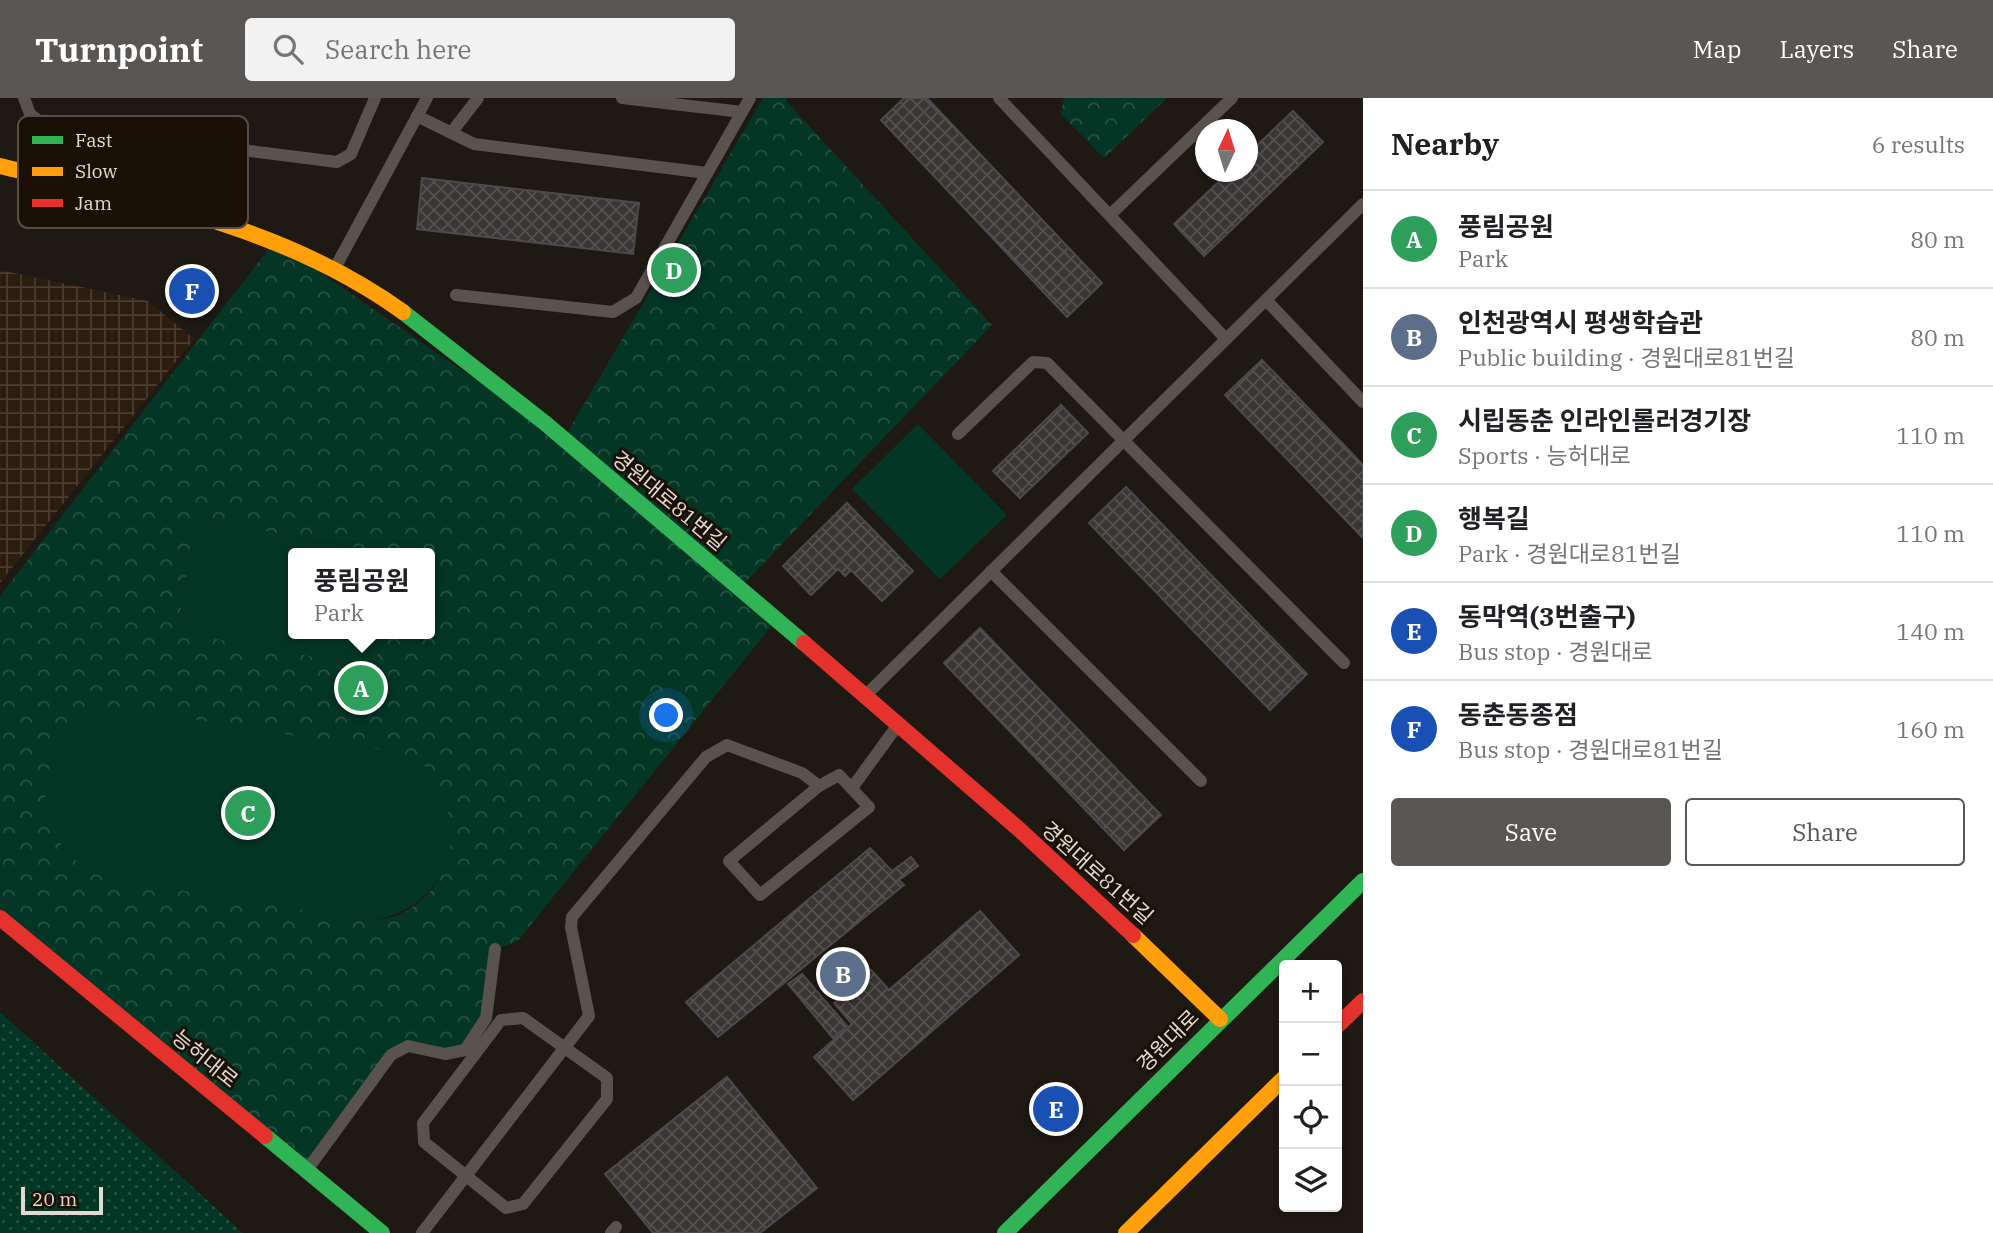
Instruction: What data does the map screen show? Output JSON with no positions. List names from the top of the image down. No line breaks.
{"streets":{"street":["경원대로81번길","경원대로","능허대로"]},"crossings":[["경원대로81번길","경원대로"]],"legend":["Fast","Slow","Jam"],"scale_bar":"20 m","north":"top","page":{"header":"Turnpoint","search":"Search here","nav":["Map","Layers","Share"],"heading":["Nearby","6 results"],"list":[{"mark":"A","name":"풍림공원","note":"Park","value":"80 m"},{"mark":"B","name":"인천광역시 평생학습관","note":"Public building · 경원대로81번길","value":"80 m"},{"mark":"C","name":"시립동춘 인라인롤러경기장","note":"Sports · 능허대로","value":"110 m"},{"mark":"D","name":"행복길","note":"Park · 경원대로81번길","value":"110 m"},{"mark":"E","name":"동막역(3번출구)","note":"Bus stop · 경원대로","value":"140 m"},{"mark":"F","name":"동춘동종점","note":"Bus stop · 경원대로81번길","value":"160 m"}],"pins":["D","F","A","C","B","E"],"popup":["풍림공원","Park"],"buttons":["Save","Share"],"map_buttons":["+","−"],"scale":"20 m"}}
